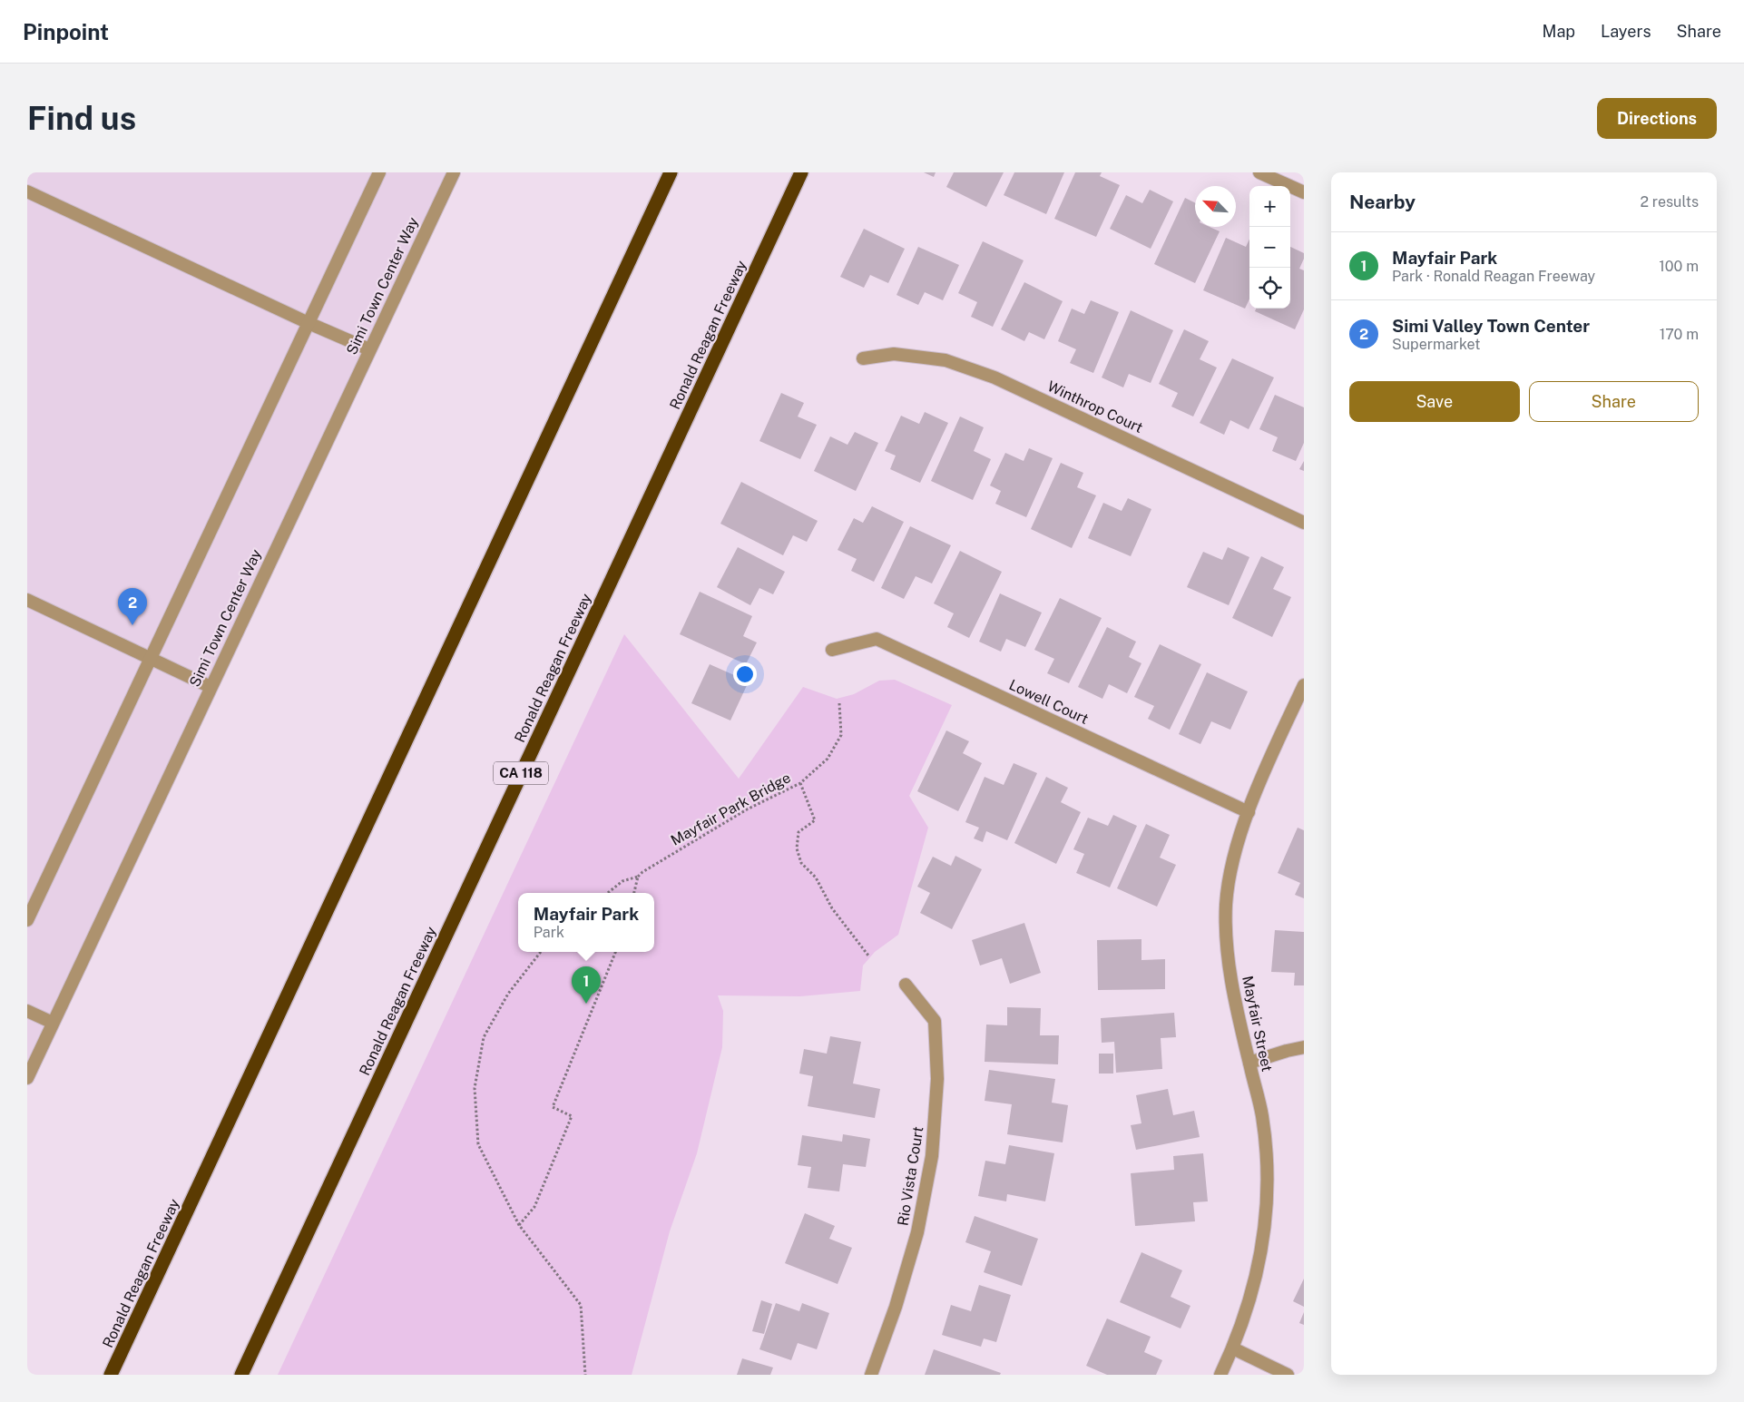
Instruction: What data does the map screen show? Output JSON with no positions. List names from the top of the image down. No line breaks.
{"streets":{"highway":["Ronald Reagan Freeway","CA 118"],"street":["Simi Town Center Way","Winthrop Court","Lowell Court","Mayfair Street","Rio Vista Court"],"path":["Mayfair Park Bridge"]},"crossings":[["Lowell Court","Mayfair Street"]],"north":"top left","page":{"header":"Pinpoint","nav":["Map","Layers","Share"],"buttons":["Directions",["Save","Share"]],"title":"Find us","heading":["Nearby","2 results"],"map_buttons":["+","−"],"list":[{"mark":"1","name":"Mayfair Park","note":"Park · Ronald Reagan Freeway","value":"100 m"},{"mark":"2","name":"Simi Valley Town Center","note":"Supermarket","value":"170 m"}],"pins":["2","1"],"popup":["Mayfair Park","Park"]}}
